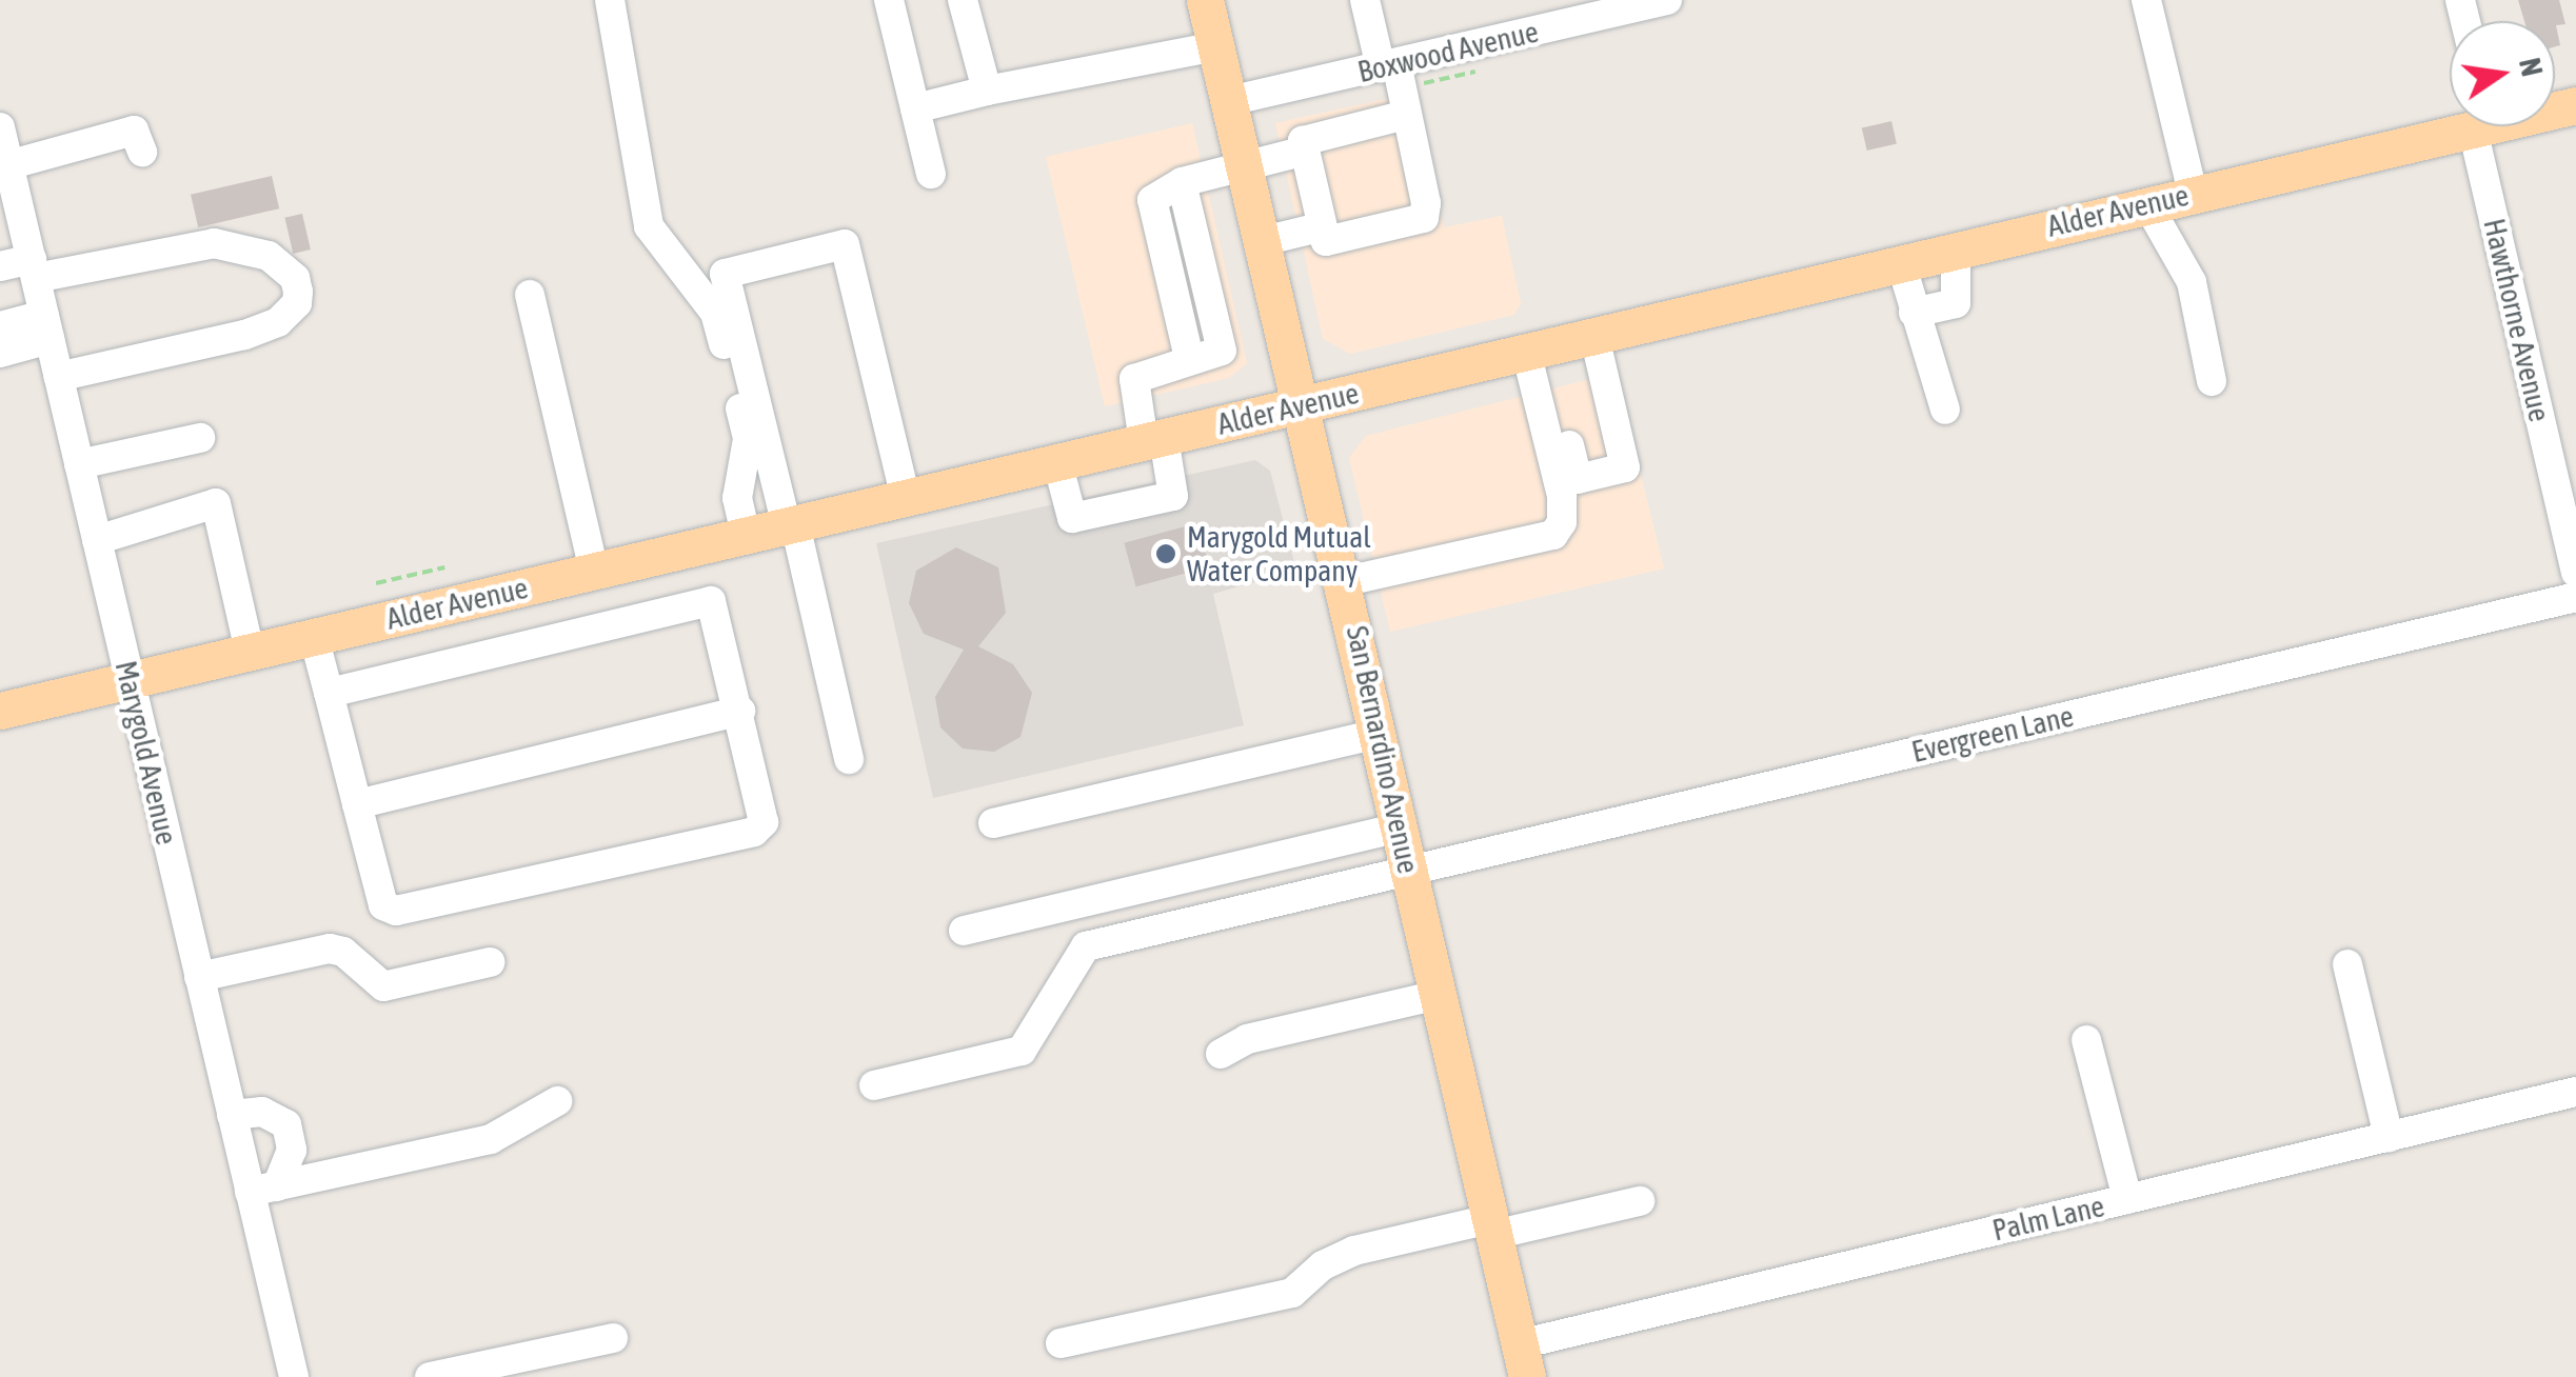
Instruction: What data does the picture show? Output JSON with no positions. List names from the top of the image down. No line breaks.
{"streets":{"main road":["Alder Avenue","San Bernardino Avenue"],"street":["Boxwood Avenue","Hawthorne Avenue","Evergreen Lane","Marygold Avenue","Palm Lane"]},"crossings":[["Boxwood Avenue","San Bernardino Avenue"],["Alder Avenue","San Bernardino Avenue"],["Alder Avenue","Marygold Avenue"],["Evergreen Lane","San Bernardino Avenue"],["San Bernardino Avenue","Palm Lane"]],"places":["Marygold Mutual Water Company"],"north":"right"}
